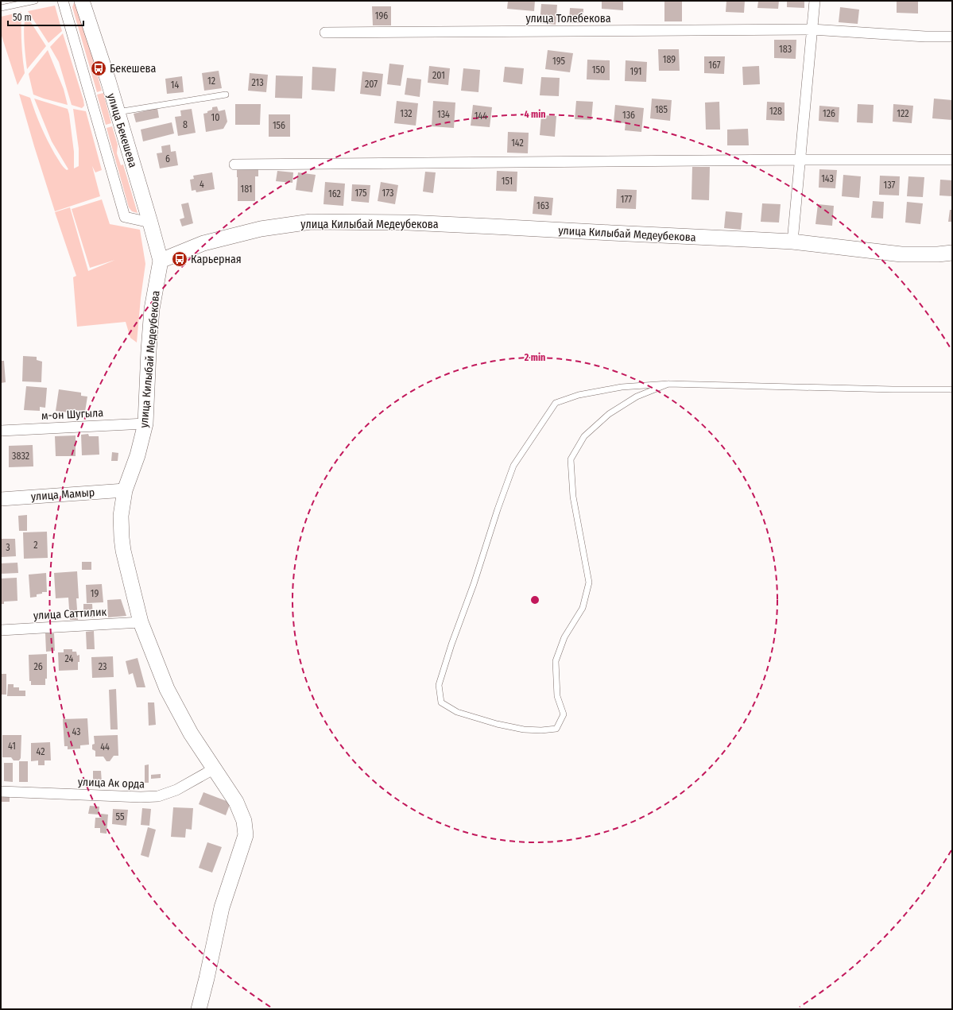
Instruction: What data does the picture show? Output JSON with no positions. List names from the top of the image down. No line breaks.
{"streets":{"main road":["улица Бекешева","улица Килыбай Медеубекова"],"street":["улица Толебекова","м-он Шугыла","улица Мамыр","улица Саттилик","улица Ак орда"]},"crossings":[["улица Бекешева","улица Килыбай Медеубекова"],["улица Килыбай Медеубекова","м-он Шугыла"],["улица Килыбай Медеубекова","улица Мамыр"],["улица Килыбай Медеубекова","улица Саттилик"],["улица Килыбай Медеубекова","улица Ак орда"]],"places":{"bus stop":["Бекешева","Карьерная"]},"house_numbers":["196","183","189","195","167","150","191","201","12","213","207","14","185","128","132","126","122","134","136","144","10","8","156","142","6","143","151","4","137","181","175","173","162","177","163","3832","2","3","19","24","26","23","43","41","44","42","55"],"scale_bar":"50 m","rings":["4 min","2 min"]}
